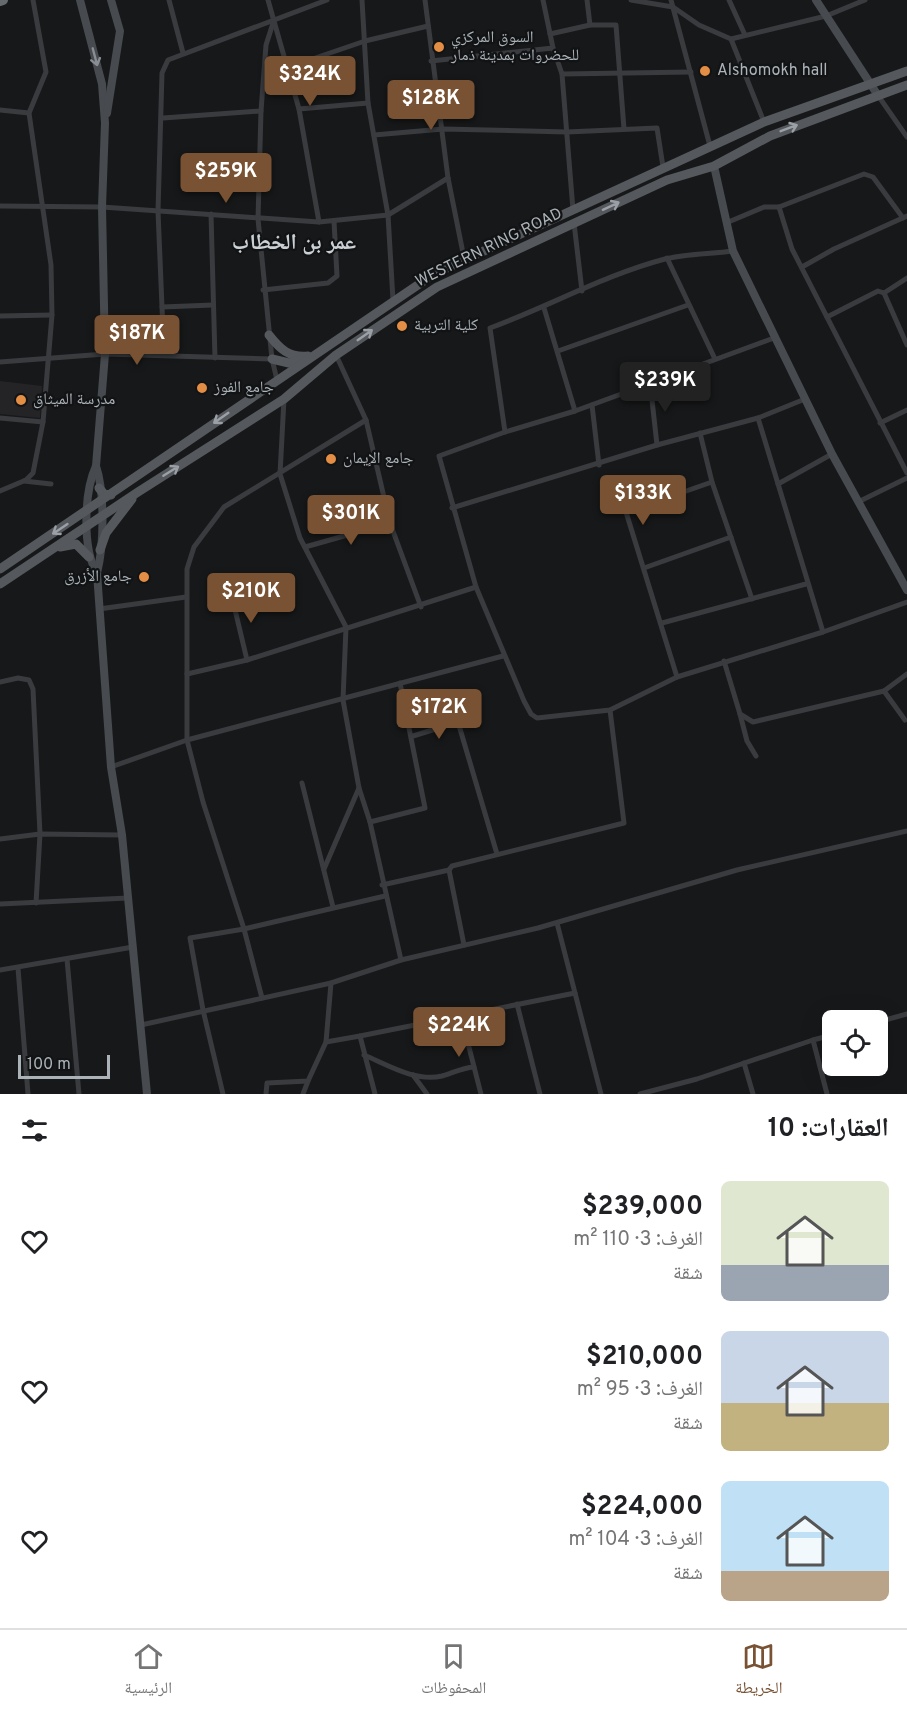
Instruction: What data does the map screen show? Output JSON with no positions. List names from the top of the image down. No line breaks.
{"streets":{"main road":["WESTERN RING ROAD"]},"districts":["عمر بن الخطاب"],"places":["السوق المركزي للحضروات بمدينة ذمار","Alshomokh hall","كلية التربية","جامع الفوز","مدرسة الميثاق","جامع الإيمان","جامع الأزرق"],"scale_bar":"100 m","page":{"price":["$324K","$128K","$259K","$187K","$239K","$133K","$301K","$210K","$172K","$224K"],"scale":"100 m","heading":"العقارات: 10","list":[{"name":"$239,000","note":"الغرف: 3 · 110 m² · شقة"},{"name":"$210,000","note":"الغرف: 3 · 95 m² · شقة"},{"name":"$224,000","note":"الغرف: 3 · 104 m² · شقة"}],"tabs":["الخريطة","المحفوظات","الرئيسية"]}}
